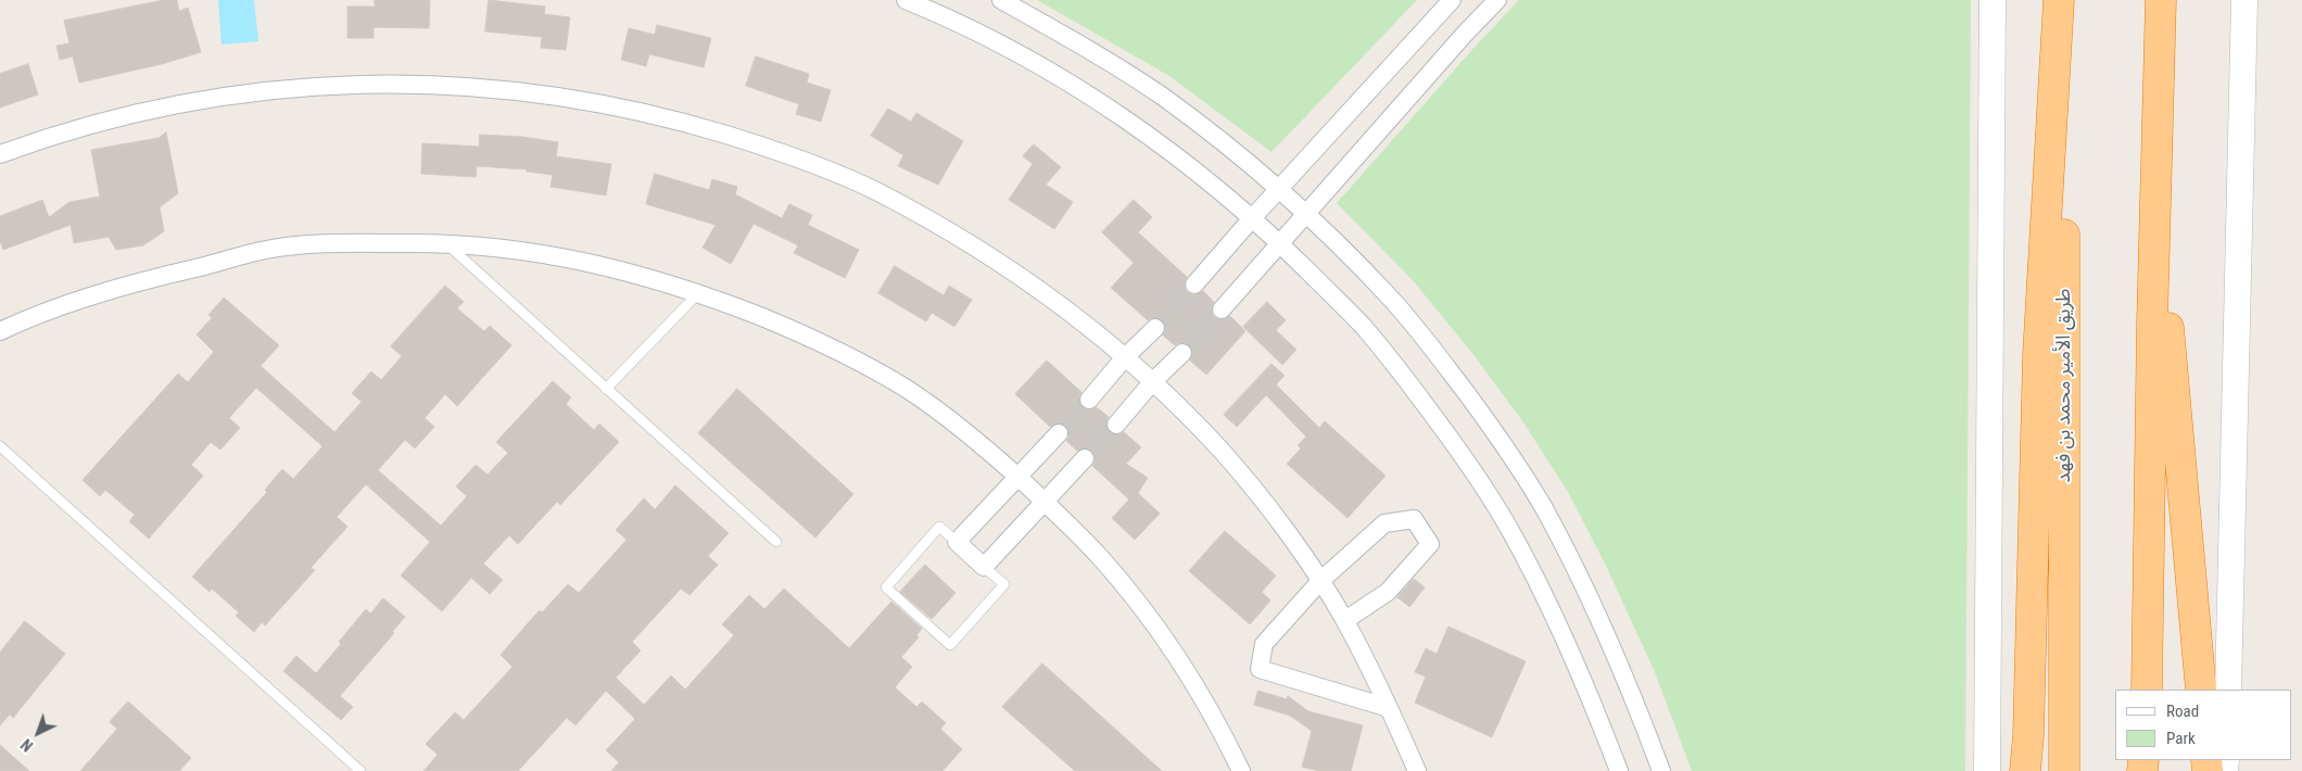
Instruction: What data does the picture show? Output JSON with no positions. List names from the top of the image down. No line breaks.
{"streets":{"highway":["طريق الأمير محمد بن فهد"]},"legend":["Road","Park"],"north":"bottom left"}
